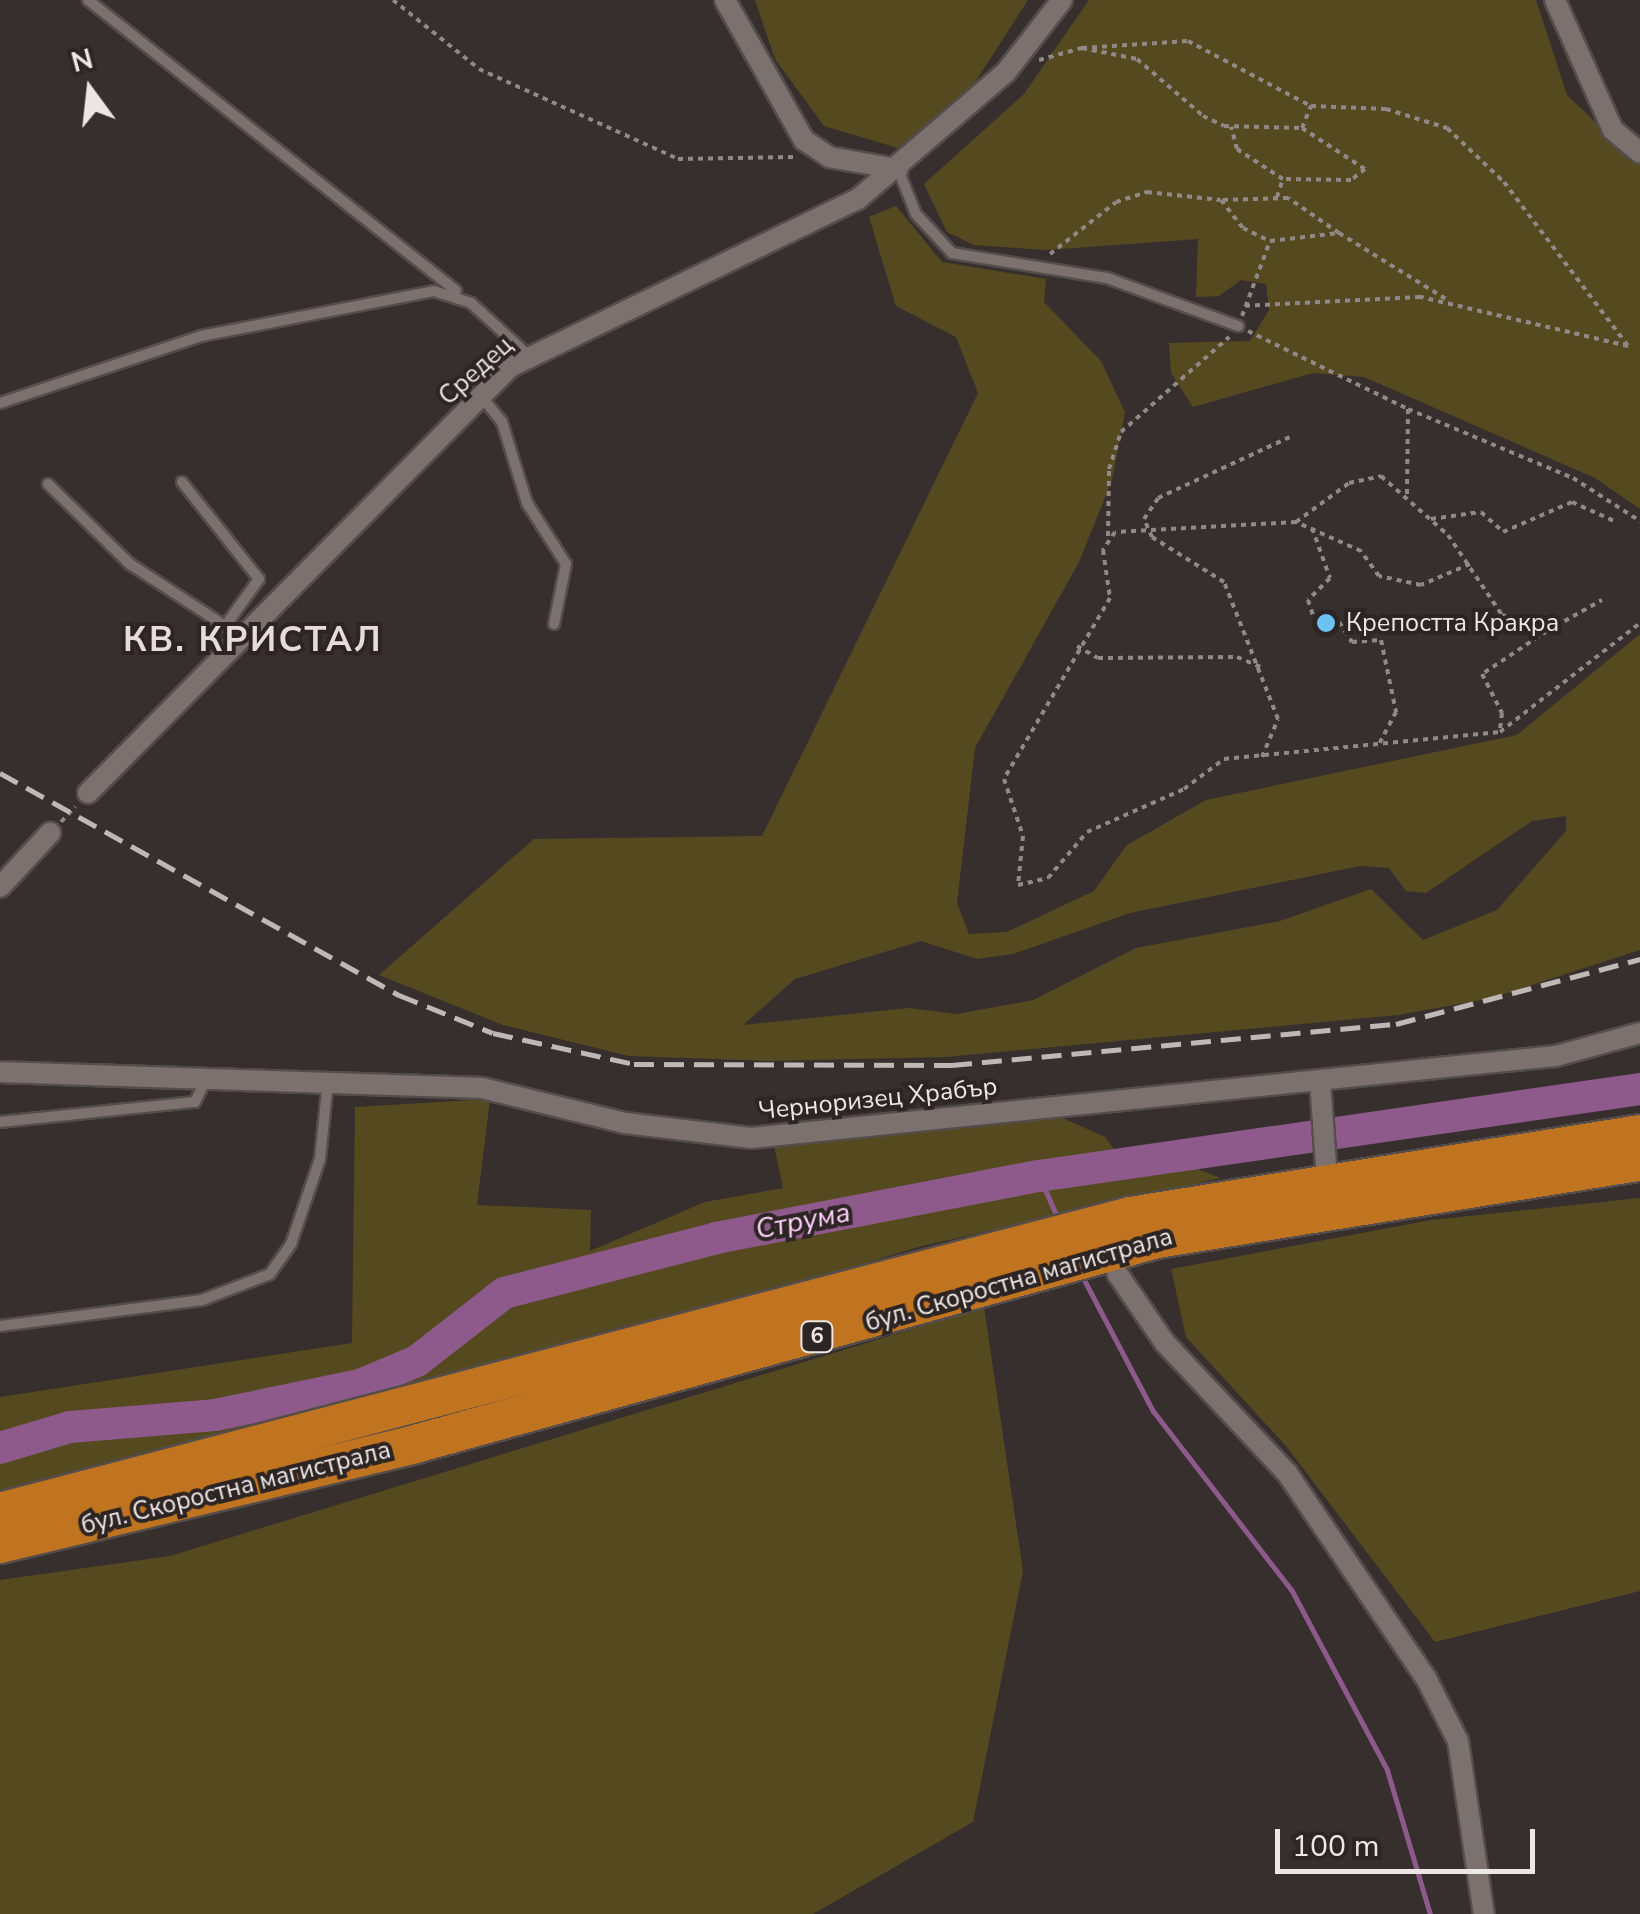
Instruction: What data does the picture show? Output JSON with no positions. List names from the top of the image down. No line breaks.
{"streets":{"highway":["бул. Скоростна магистрала","6"],"street":["Средец","Черноризец Храбър"]},"districts":["КВ. КРИСТАЛ"],"water":["Струма"],"places":["Крепостта Кракра"],"scale_bar":"100 m","north":"top"}
